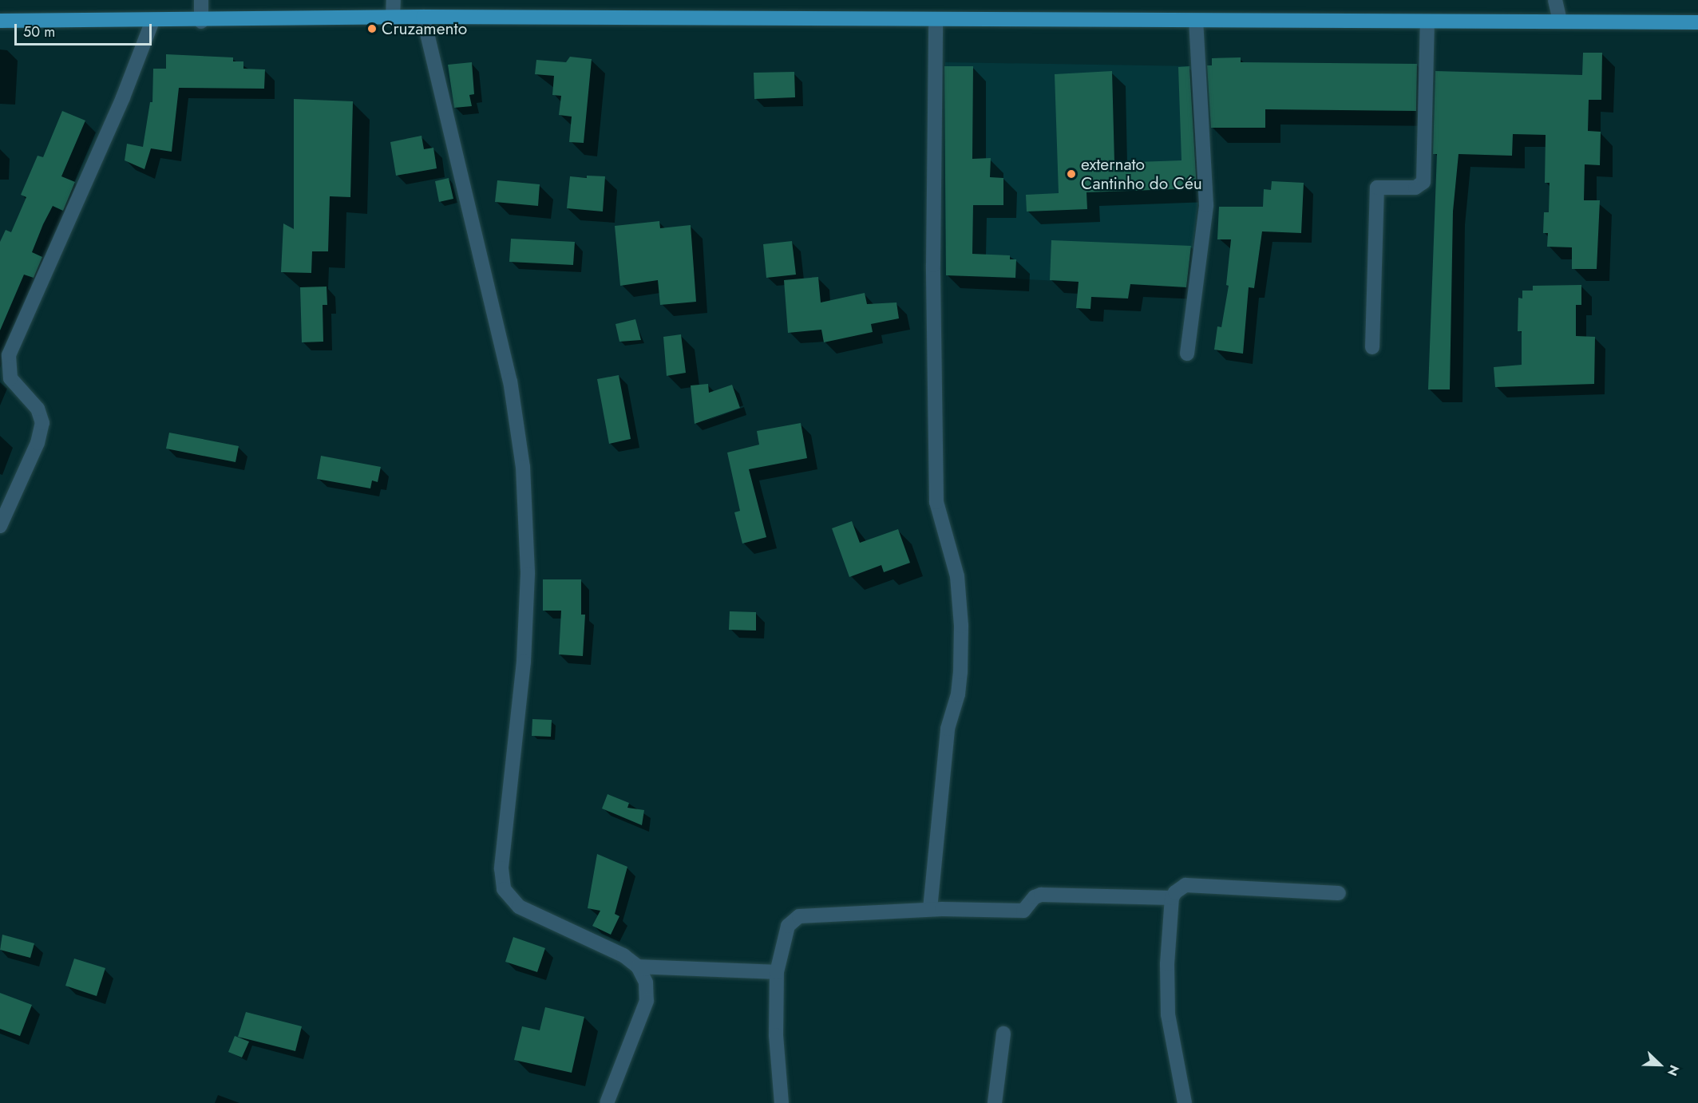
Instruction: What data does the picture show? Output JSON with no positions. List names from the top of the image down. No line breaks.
{"places":["Cruzamento","externato Cantinho do Céu"],"scale_bar":"50 m","north":"bottom right"}
